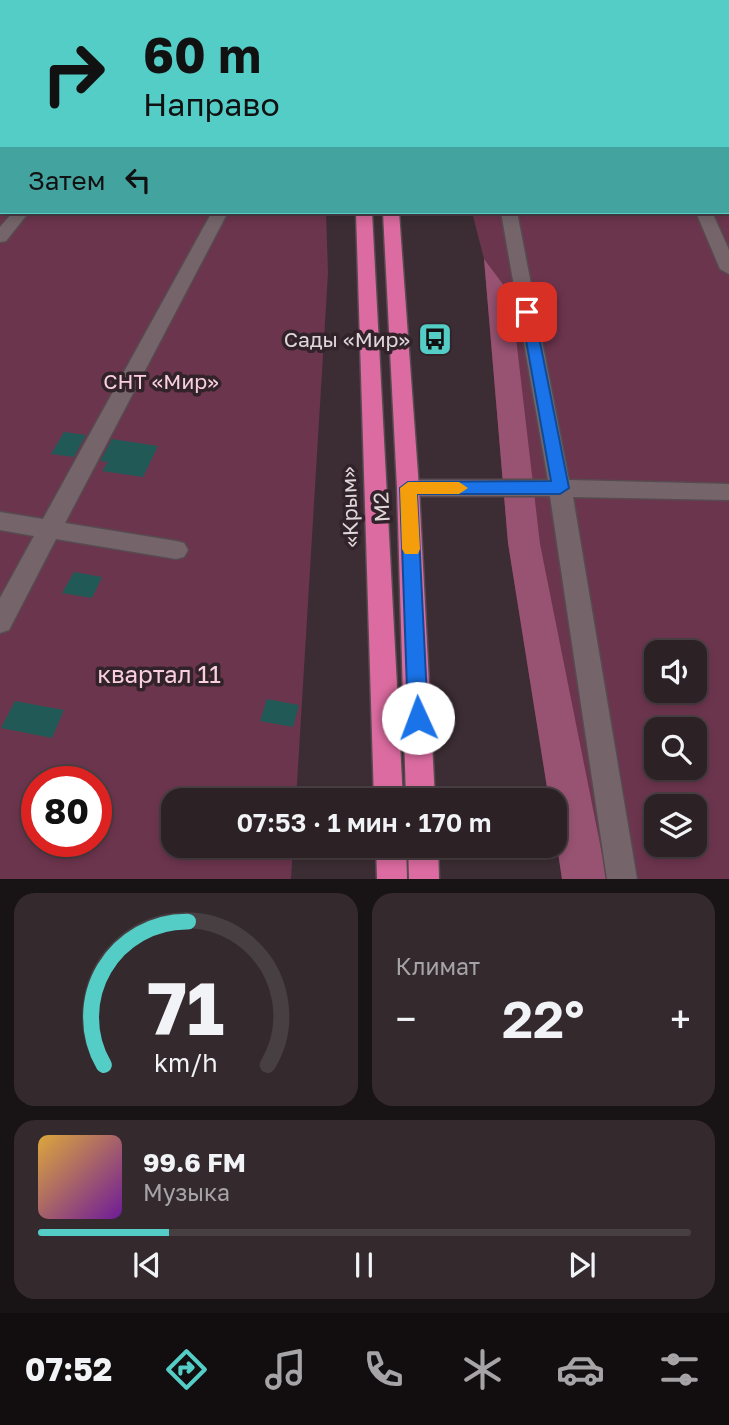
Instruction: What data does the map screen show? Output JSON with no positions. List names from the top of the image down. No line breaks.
{"streets":{"highway":["«Крым»","М2"]},"parks":["СНТ «Мир»","квартал 11"],"places":{"bus stop":["Сады «Мир»"]},"page":{"turn":["60 m","Направо"],"then":"Затем","limit":"80","trip":"07:53 · 1 мин · 170 m","tile":"Климат","heat":["−","22°","+"],"song":["99.6 FM","Музыка"],"tabs":"07:52","gauge":["71","km/h"]}}
